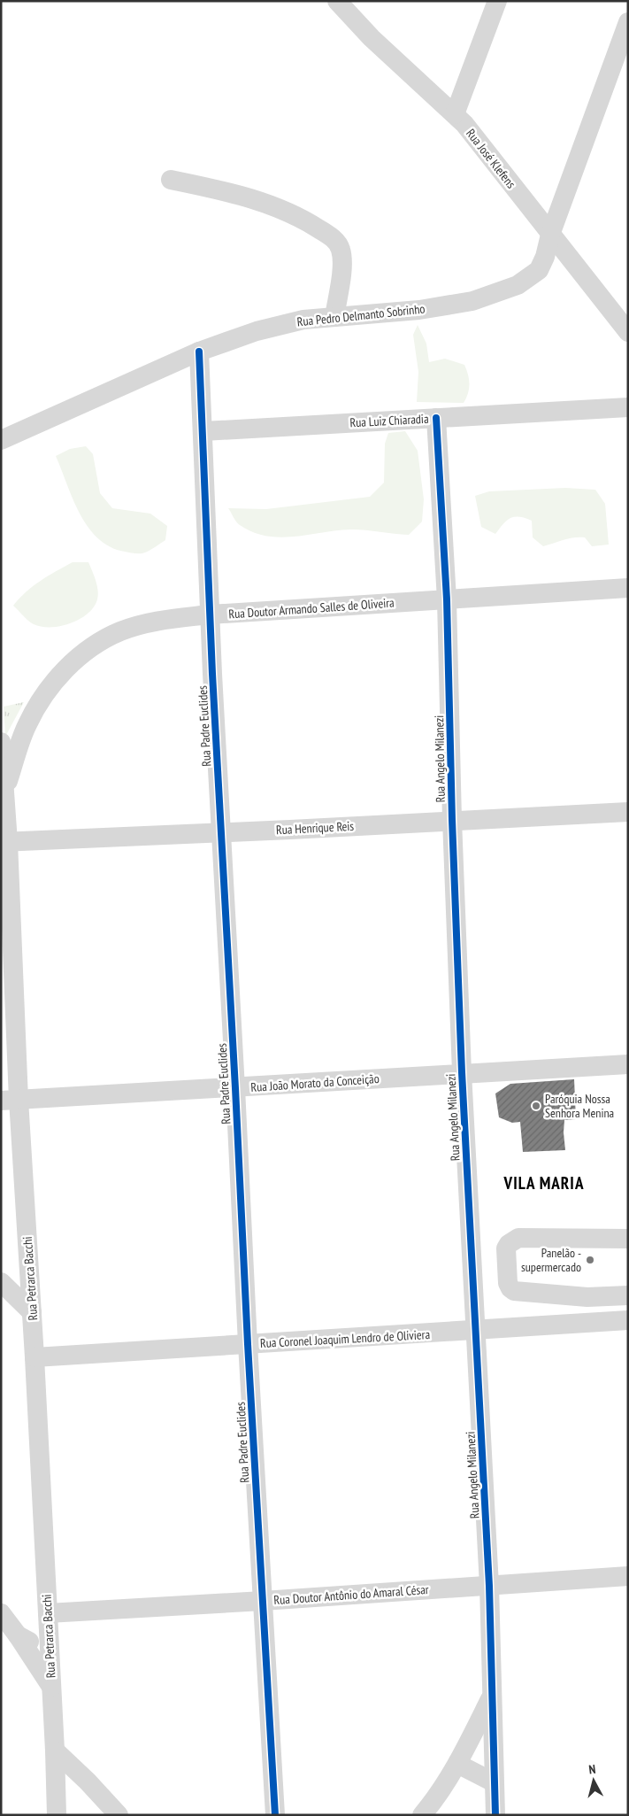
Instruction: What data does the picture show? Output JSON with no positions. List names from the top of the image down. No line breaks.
{"streets":{"street":["Rua José Klefens","Rua Pedro Delmanto Sobrinho","Rua Luiz Chiaradia","Rua Doutor Armando Salles de Oliveira","Rua Padre Euclides","Rua Angelo Milanezi","Rua Henrique Reis","Rua João Morato da Conceição","Rua Petrarca Bacchi","Rua Coronel Joaquim Lendro de Oliviera","Rua Doutor Antônio do Amaral César"]},"crossings":[["Rua José Klefens","Rua Pedro Delmanto Sobrinho"],["Rua Pedro Delmanto Sobrinho","Rua Padre Euclides"],["Rua Luiz Chiaradia","Rua Padre Euclides"],["Rua Luiz Chiaradia","Rua Angelo Milanezi"],["Rua Doutor Armando Salles de Oliveira","Rua Padre Euclides"],["Rua Doutor Armando Salles de Oliveira","Rua Angelo Milanezi"],["Rua Doutor Armando Salles de Oliveira","Rua Petrarca Bacchi"],["Rua Padre Euclides","Rua Henrique Reis"],["Rua Padre Euclides","Rua João Morato da Conceição"],["Rua Padre Euclides","Rua Coronel Joaquim Lendro de Oliviera"],["Rua Padre Euclides","Rua Doutor Antônio do Amaral César"],["Rua Angelo Milanezi","Rua Henrique Reis"],["Rua Angelo Milanezi","Rua João Morato da Conceição"],["Rua Angelo Milanezi","Rua Coronel Joaquim Lendro de Oliviera"],["Rua Angelo Milanezi","Rua Doutor Antônio do Amaral César"],["Rua Henrique Reis","Rua Petrarca Bacchi"],["Rua João Morato da Conceição","Rua Petrarca Bacchi"],["Rua Petrarca Bacchi","Rua Coronel Joaquim Lendro de Oliviera"],["Rua Petrarca Bacchi","Rua Doutor Antônio do Amaral César"]],"districts":["VILA MARIA"],"places":["Paróquia Nossa Senhora Menina","Panelão - supermercado"],"north":"top"}
